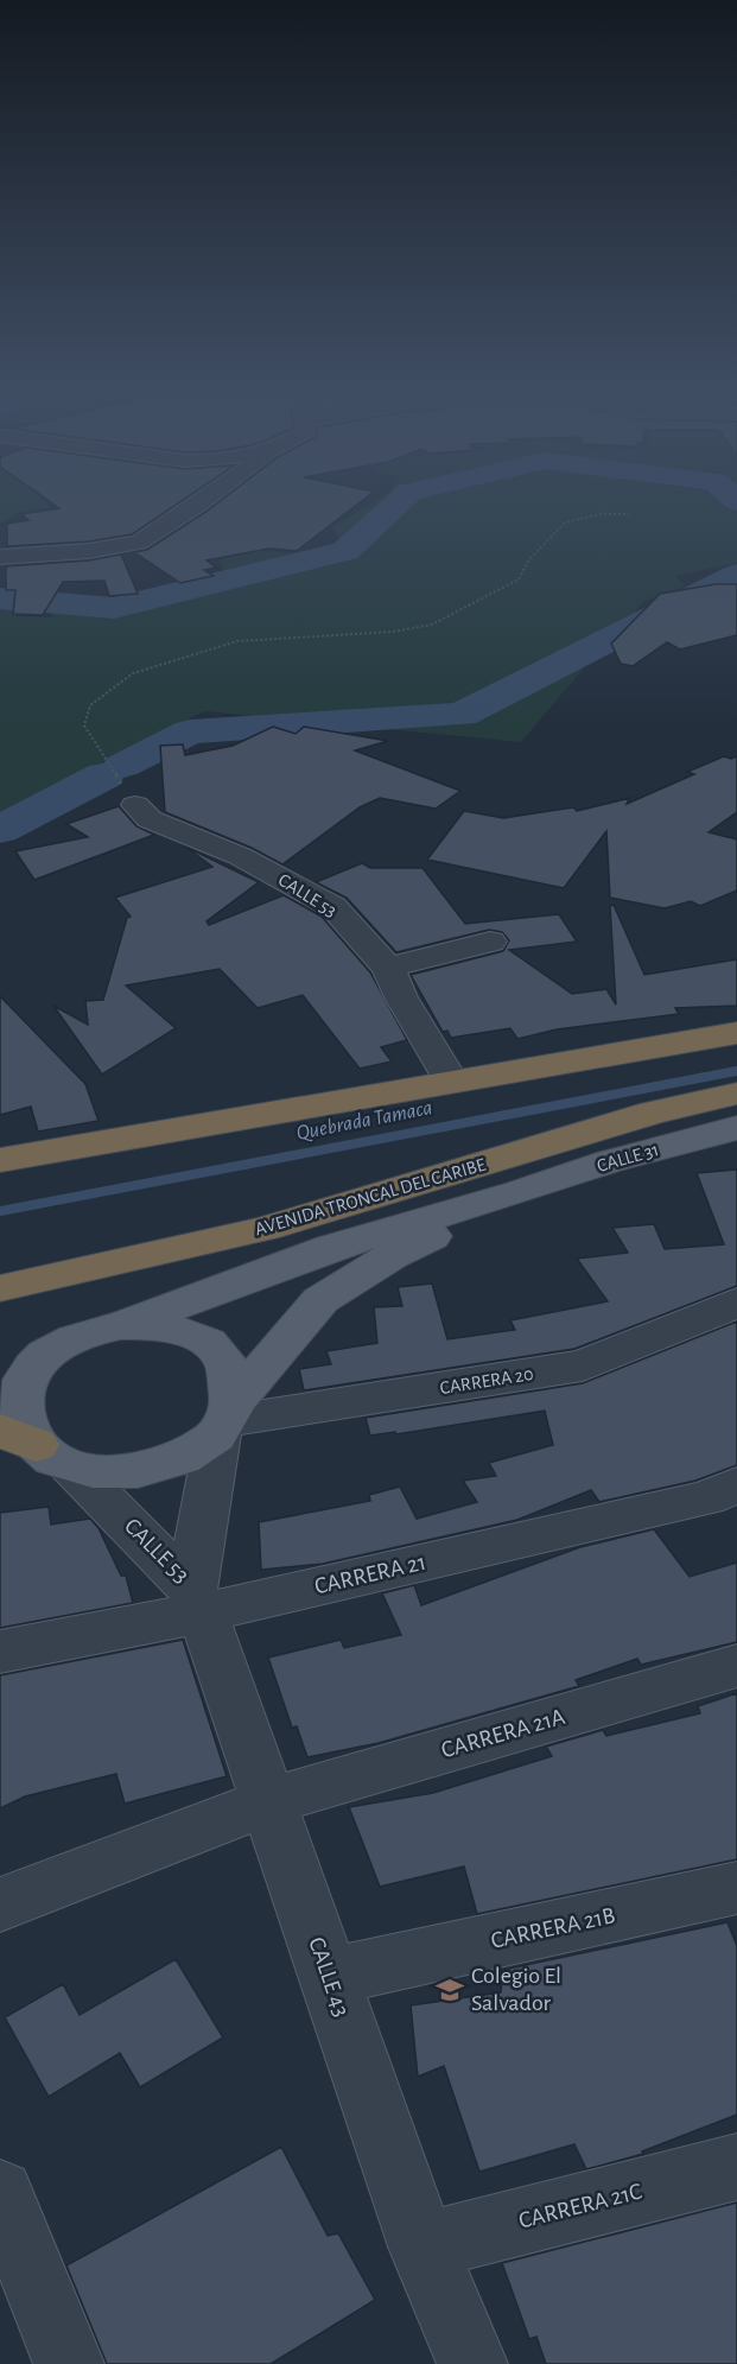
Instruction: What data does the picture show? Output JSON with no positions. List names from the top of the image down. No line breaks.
{"streets":{"highway":["AVENIDA TRONCAL DEL CARIBE"],"main road":["CALLE 31"],"street":["CALLE 53","CARRERA 20","CARRERA 21","CARRERA 21A","CARRERA 21B","CALLE 43","CARRERA 21C"]},"crossings":[["CALLE 53","CARRERA 20"],["CALLE 53","CARRERA 21"],["CALLE 53","CALLE 43"],["CARRERA 21","CALLE 43"],["CARRERA 21A","CALLE 43"],["CARRERA 21B","CALLE 43"],["CALLE 43","CARRERA 21C"]],"water":["Quebrada Tamaca"],"places":{"school or university":["Colegio El Salvador"]}}
